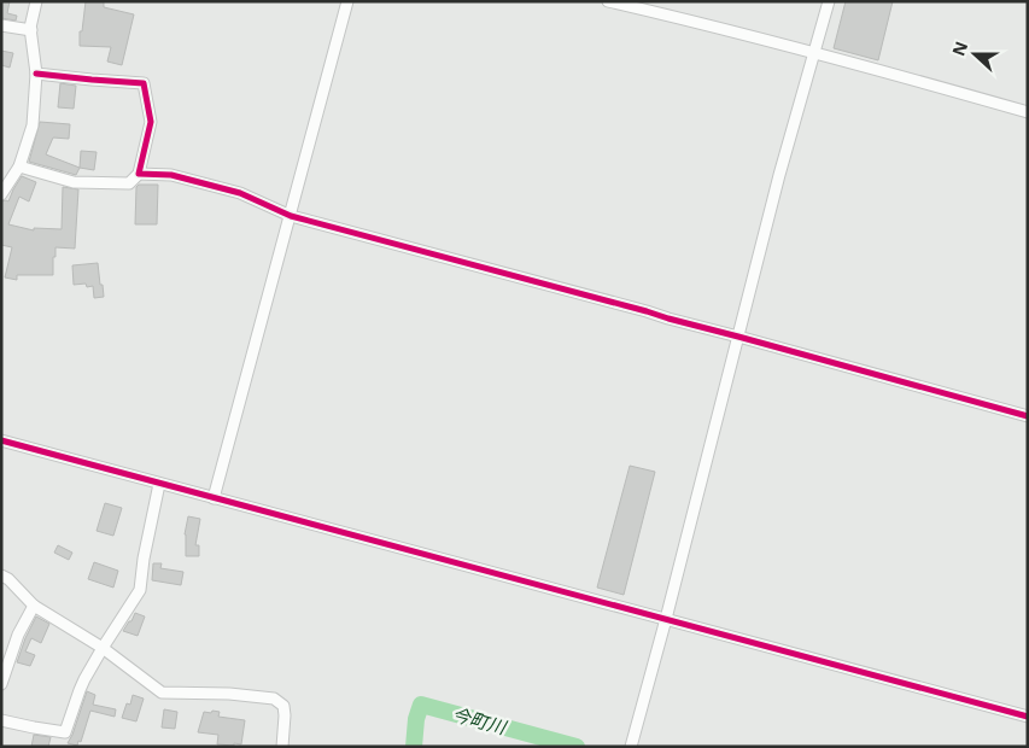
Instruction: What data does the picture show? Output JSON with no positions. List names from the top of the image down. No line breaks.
{"water":["今町川"],"north":"left"}
